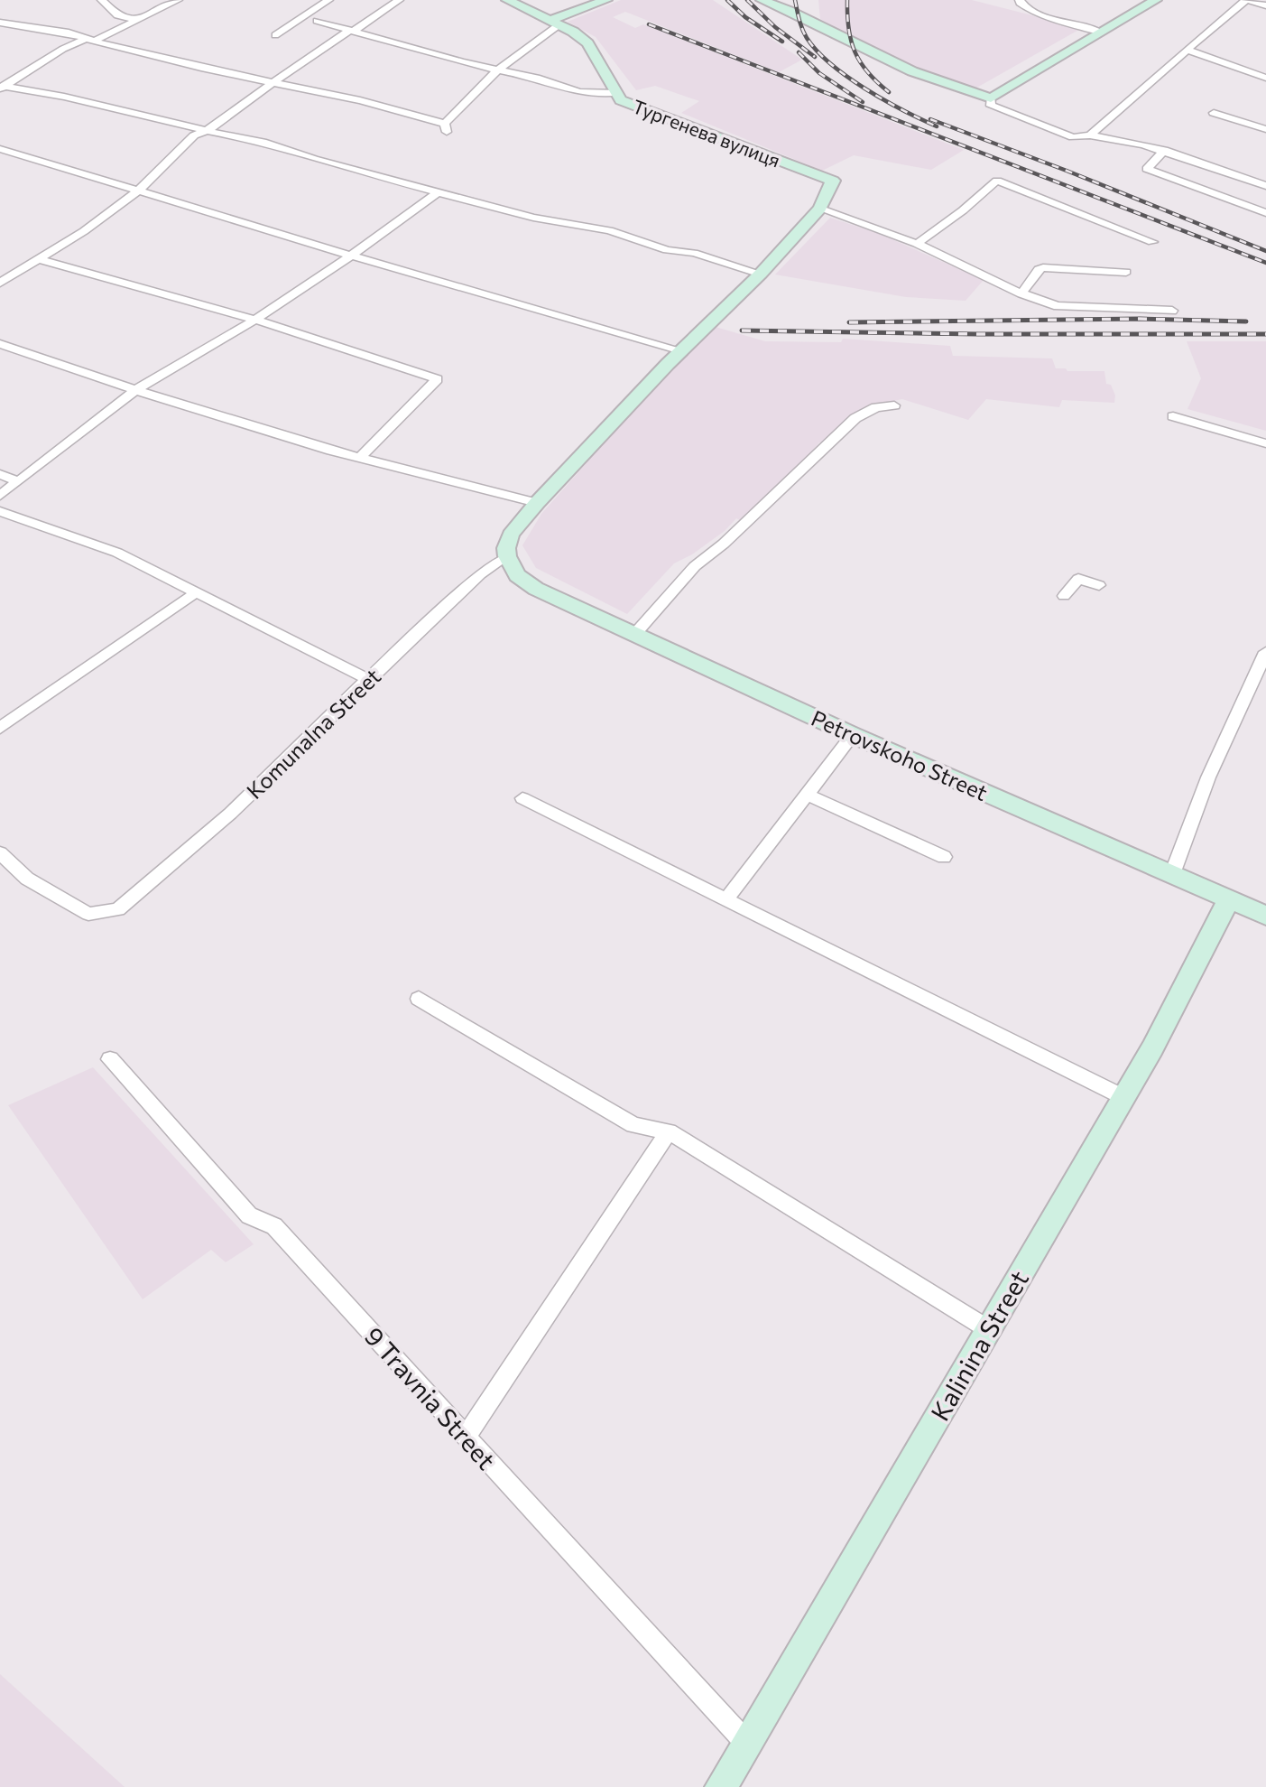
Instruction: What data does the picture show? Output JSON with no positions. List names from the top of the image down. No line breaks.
{"streets":{"street":["Тургенева вулиця","Komunalna Street","Petrovskoho Street","Kalinina Street","9 Travnia Street"]},"crossings":[["Komunalna Street","Petrovskoho Street"],["Petrovskoho Street","Kalinina Street"],["Kalinina Street","9 Travnia Street"]]}
